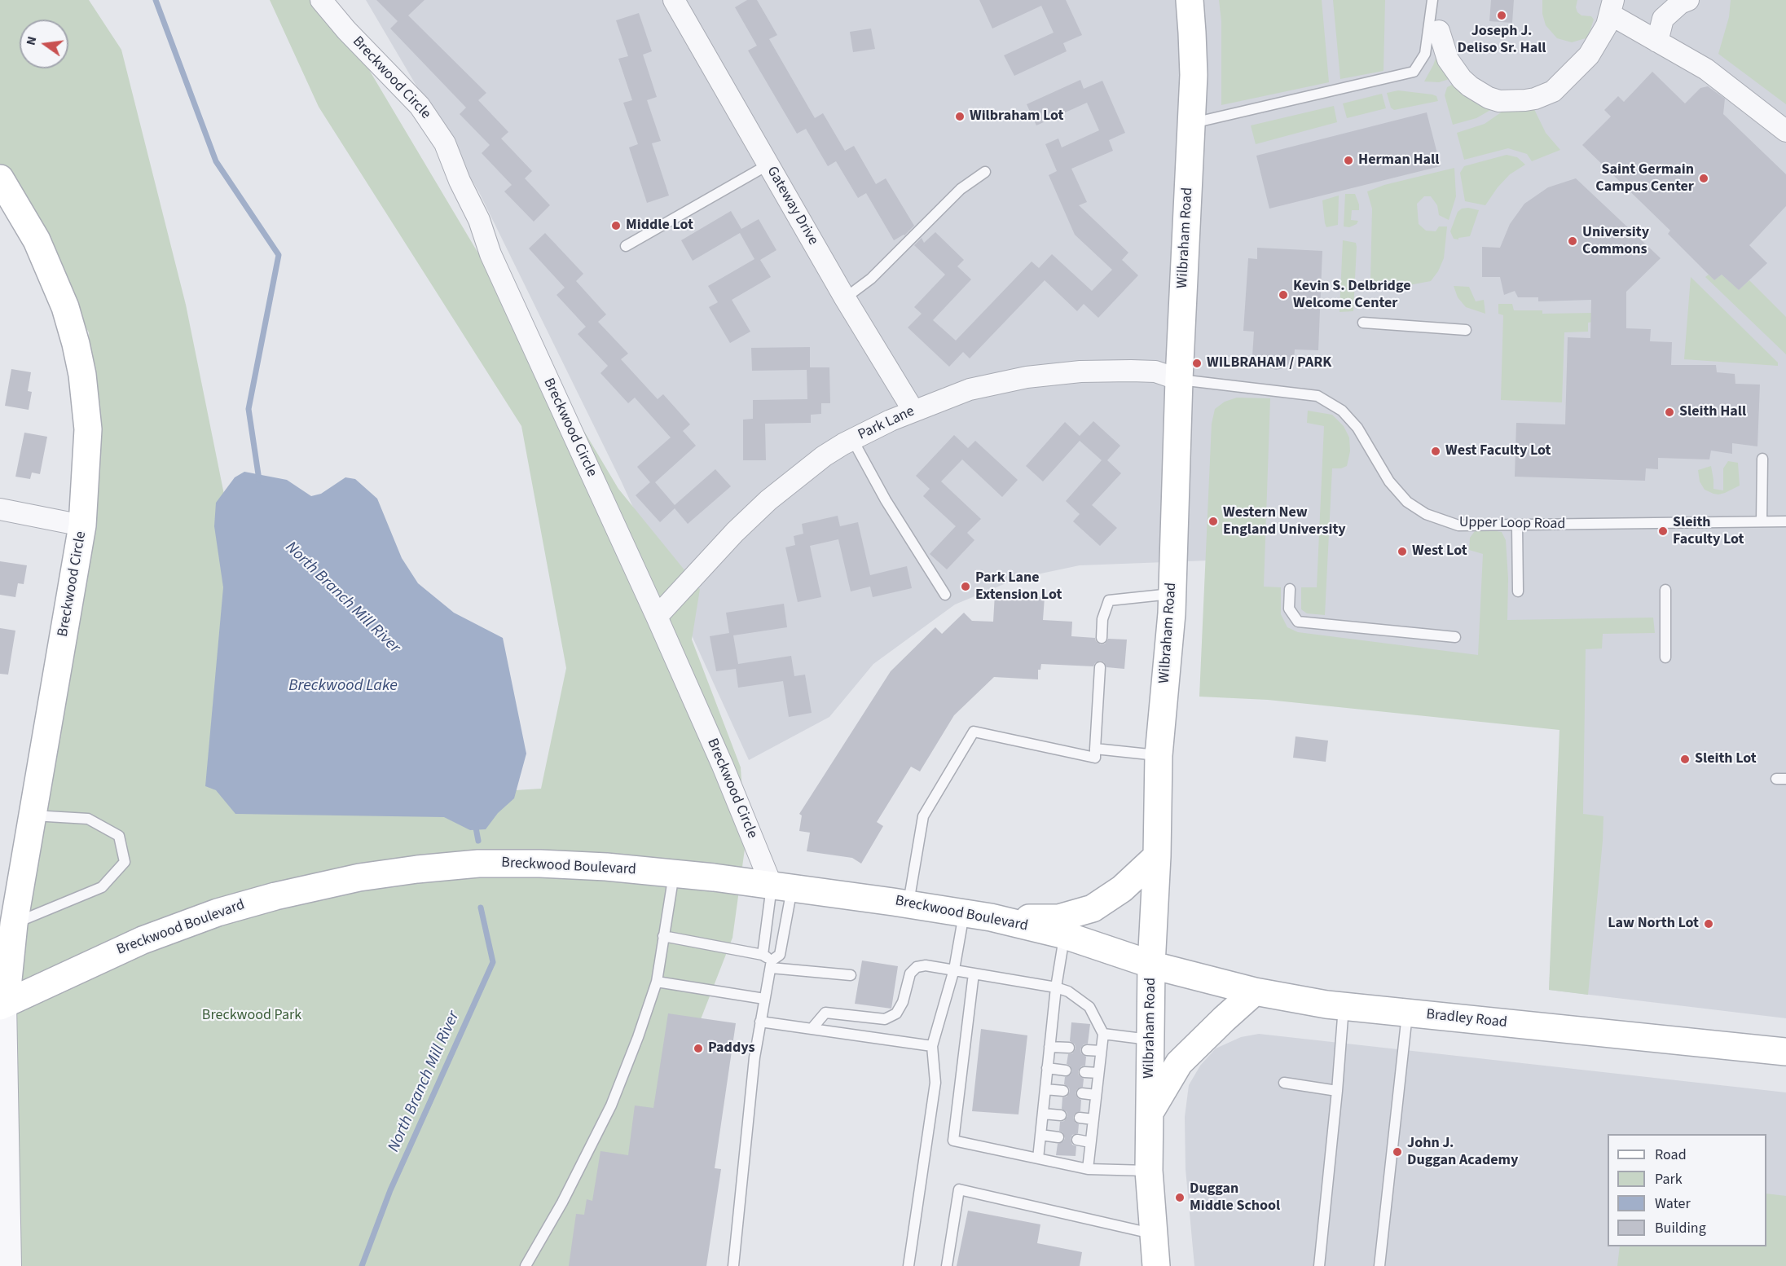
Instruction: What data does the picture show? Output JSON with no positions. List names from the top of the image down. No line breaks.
{"streets":{"main road":["Breckwood Circle","Wilbraham Road","Breckwood Boulevard","Bradley Road"],"street":["Gateway Drive","Park Lane"],"lane":["Upper Loop Road"]},"crossings":[["Breckwood Circle","Park Lane"],["Breckwood Circle","Breckwood Boulevard"],["Gateway Drive","Park Lane"],["Wilbraham Road","Park Lane"],["Wilbraham Road","Upper Loop Road"],["Wilbraham Road","Breckwood Boulevard"],["Wilbraham Road","Bradley Road"],["Park Lane","Upper Loop Road"],["Breckwood Boulevard","Bradley Road"]],"water":["North Branch Mill River","Breckwood Lake"],"parks":["Breckwood Park"],"places":["Joseph J. Deliso Sr. Hall","Wilbraham Lot","Herman Hall","Saint Germain Campus Center","Middle Lot","University Commons","Kevin S. Delbridge Welcome Center","WILBRAHAM / PARK","Sleith Hall","West Faculty Lot","Western New England University","Sleith Faculty Lot","West Lot","Park Lane Extension Lot","Sleith Lot","Law North Lot","Paddys","John J. Duggan Academy","Duggan Middle School"],"legend":["Road","Park","Water","Building"],"north":"left"}
